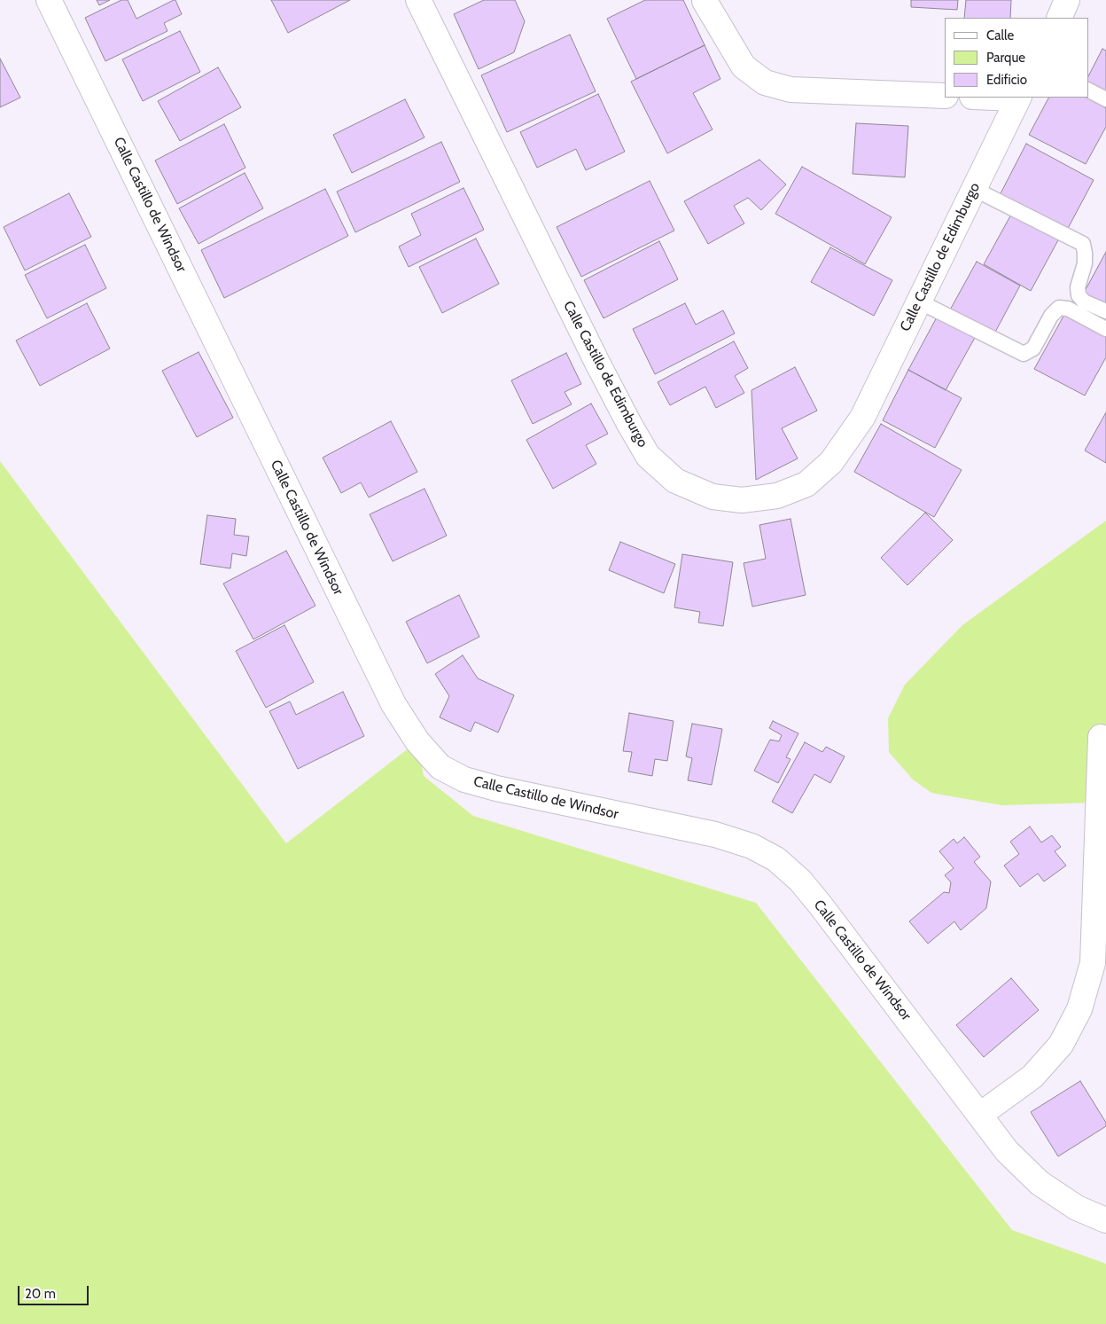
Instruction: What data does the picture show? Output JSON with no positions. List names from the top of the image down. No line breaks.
{"streets":{"street":["Calle Castillo de Windsor","Calle Castillo de Edimburgo"]},"legend":["Calle","Parque","Edificio"],"scale_bar":"20 m"}
